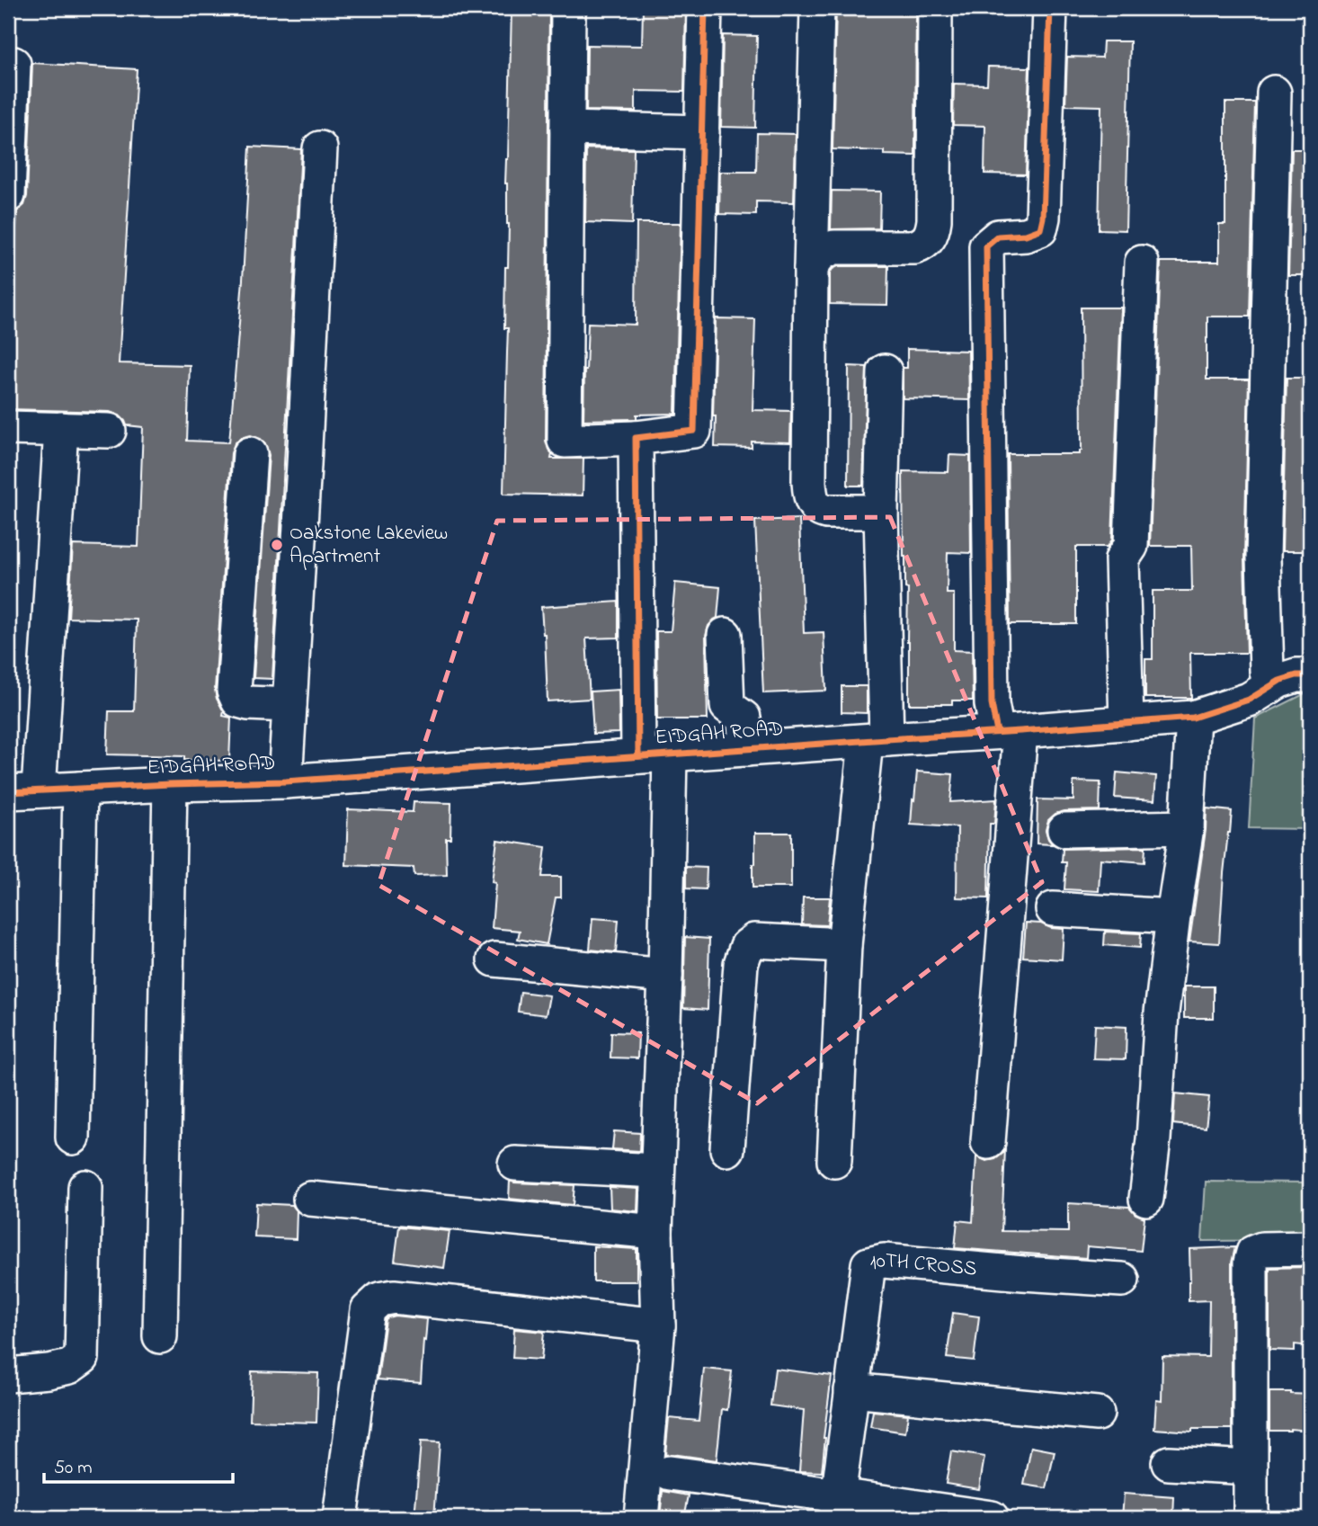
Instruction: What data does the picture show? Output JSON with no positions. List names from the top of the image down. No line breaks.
{"streets":{"street":["EIDGAH ROAD","10TH CROSS"]},"places":["Oakstone Lakeview Apartment"],"scale_bar":"50 m"}
